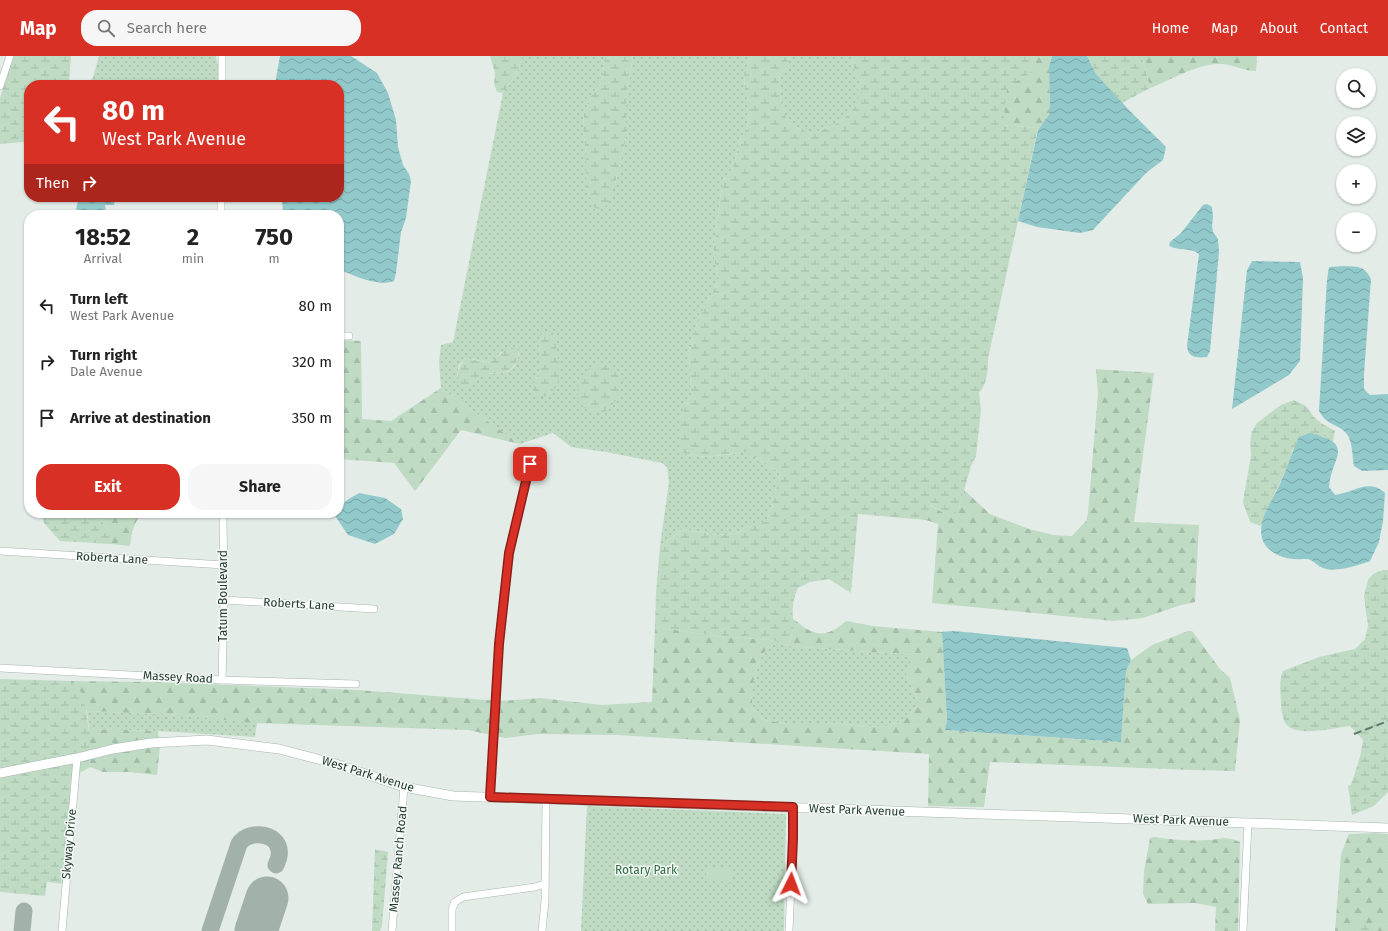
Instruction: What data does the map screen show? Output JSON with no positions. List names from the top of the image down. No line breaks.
{"streets":{"street":["Roberta Lane","Tatum Boulevard","Roberts Lane","Massey Road","West Park Avenue","Skyway Drive","Massey Ranch Road"]},"crossings":[["Roberta Lane","Tatum Boulevard"],["Tatum Boulevard","Roberts Lane"],["Tatum Boulevard","Massey Road"],["West Park Avenue","Skyway Drive"],["West Park Avenue","Massey Ranch Road"]],"parks":["Rotary Park"],"page":{"header":"Map","search":"Search here","nav":["Home","Map","About","Contact"],"map_buttons":["+","−"],"turn":["80 m","West Park Avenue"],"then":"Then","eta":["18:52","Arrival","2","min","750","m"],"list":[{"name":"Turn left","note":"West Park Avenue","value":"80 m"},{"name":"Turn right","note":"Dale Avenue","value":"320 m"},{"name":"Arrive at destination","value":"350 m"}],"buttons":["Exit","Share"]}}
